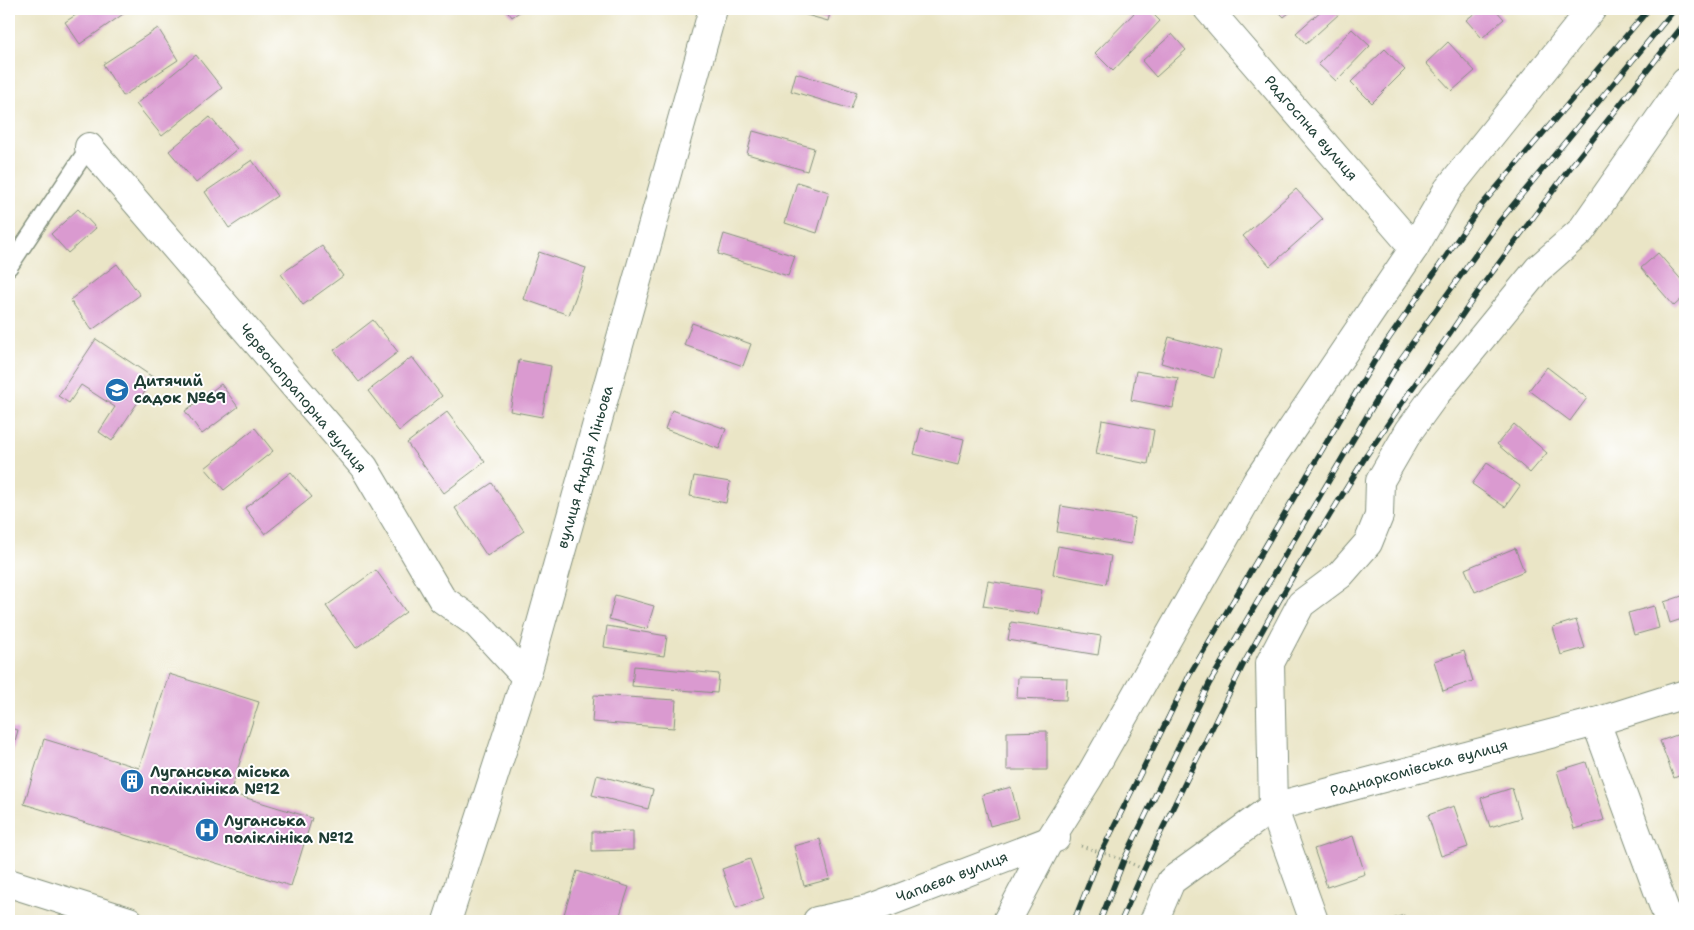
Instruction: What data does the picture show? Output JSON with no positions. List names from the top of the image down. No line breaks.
{"streets":{"street":["Радгоспна вулиця","Червонопрапорна вулиця","вулиця Андрія Ліньова","Раднаркомівська вулиця","Чапаєва вулиця"]},"crossings":[["Червонопрапорна вулиця","вулиця Андрія Ліньова"]],"places":{"school or university":["Дитячий садок №69"],"building":["Луганська міська поліклініка №12"],"hospital":["Луганська поліклініка №12"]}}
